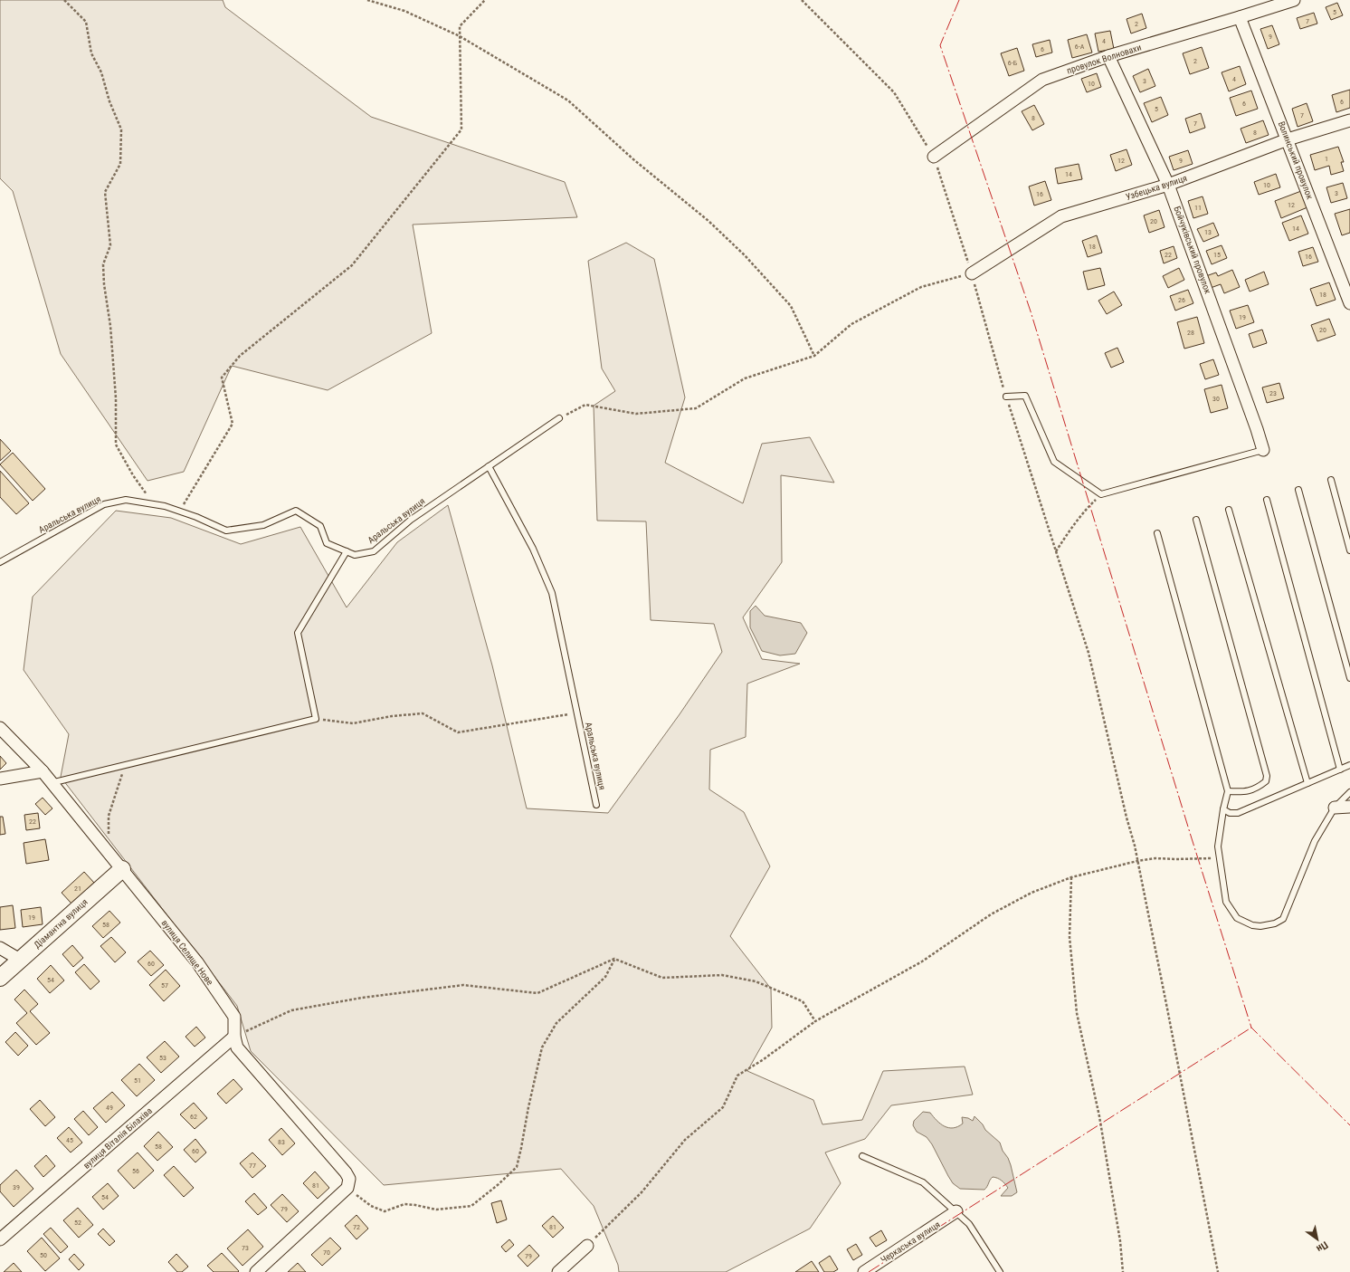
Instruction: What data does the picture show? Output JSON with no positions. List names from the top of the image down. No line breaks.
{"streets":{"street":["провулок Волновахи","Волинський провулок","Узбецька вулиця","Бойчуківський провулок","Діамантна вулиця","вулиця Селище Нове","вулиця Віталія Білахіва","Черкаська вулиця"],"lane":["Аральська вулиця"]},"crossings":[["провулок Волновахи","Волинський провулок"],["провулок Волновахи","Бойчуківський провулок"],["Волинський провулок","Узбецька вулиця"],["Узбецька вулиця","Бойчуківський провулок"],["Діамантна вулиця","вулиця Селище Нове"],["вулиця Селище Нове","вулиця Віталія Білахіва"]],"house_numbers":["5","7","2","9","4","6-А","6","2","6-Б","4","3","10","6","6","5","7","8","7","8","1","12","9","14","10","3","16","12","11","20","14","13","18","22","15","16","18","26","19","20","28","23","30","22","21","19","58","60","54","57","53","51","49","62","45","83","58","60","77","56","81","39","54","79","52","72","81","73","70","50","79"],"north":"bottom right"}
